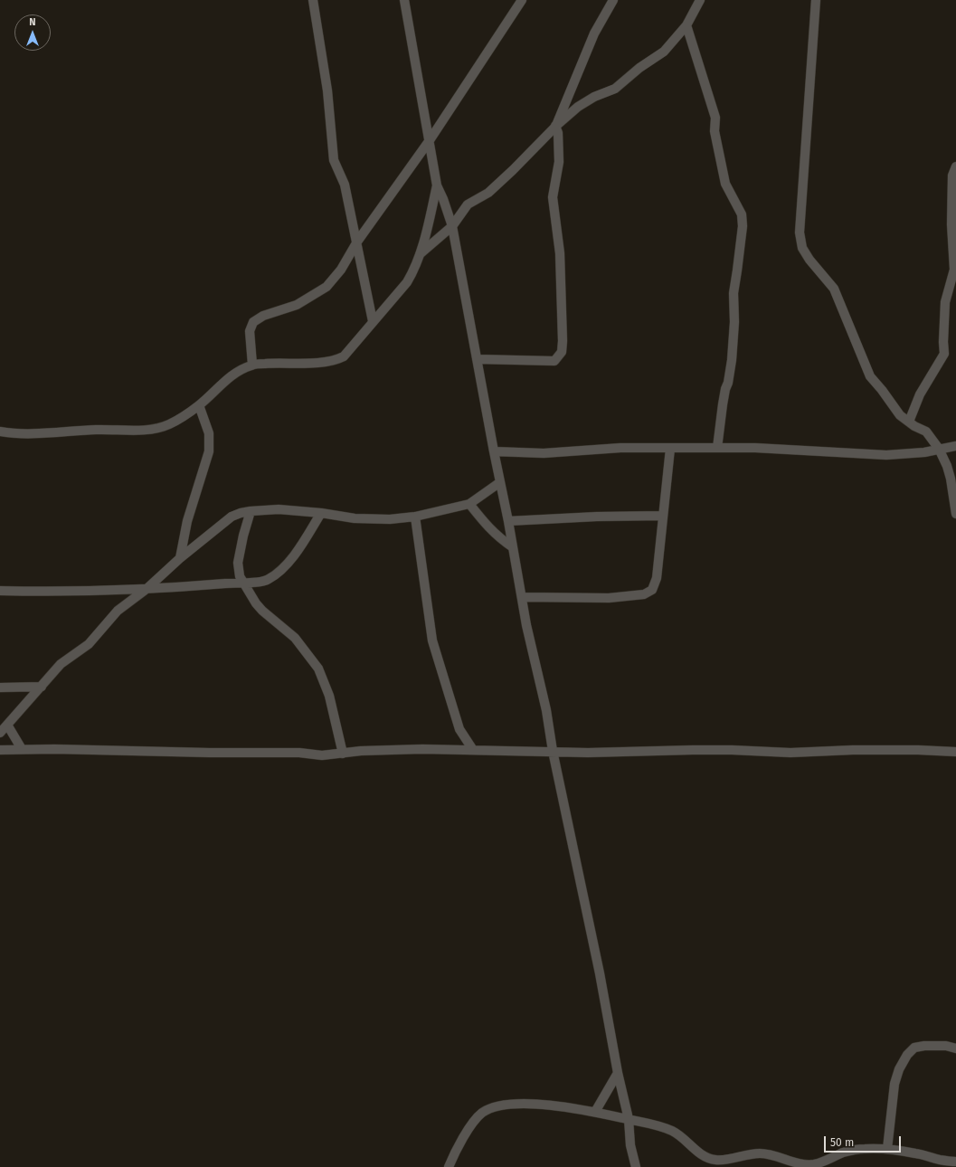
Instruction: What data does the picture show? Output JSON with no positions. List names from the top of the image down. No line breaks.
{"scale_bar":"50 m","north":"top"}
